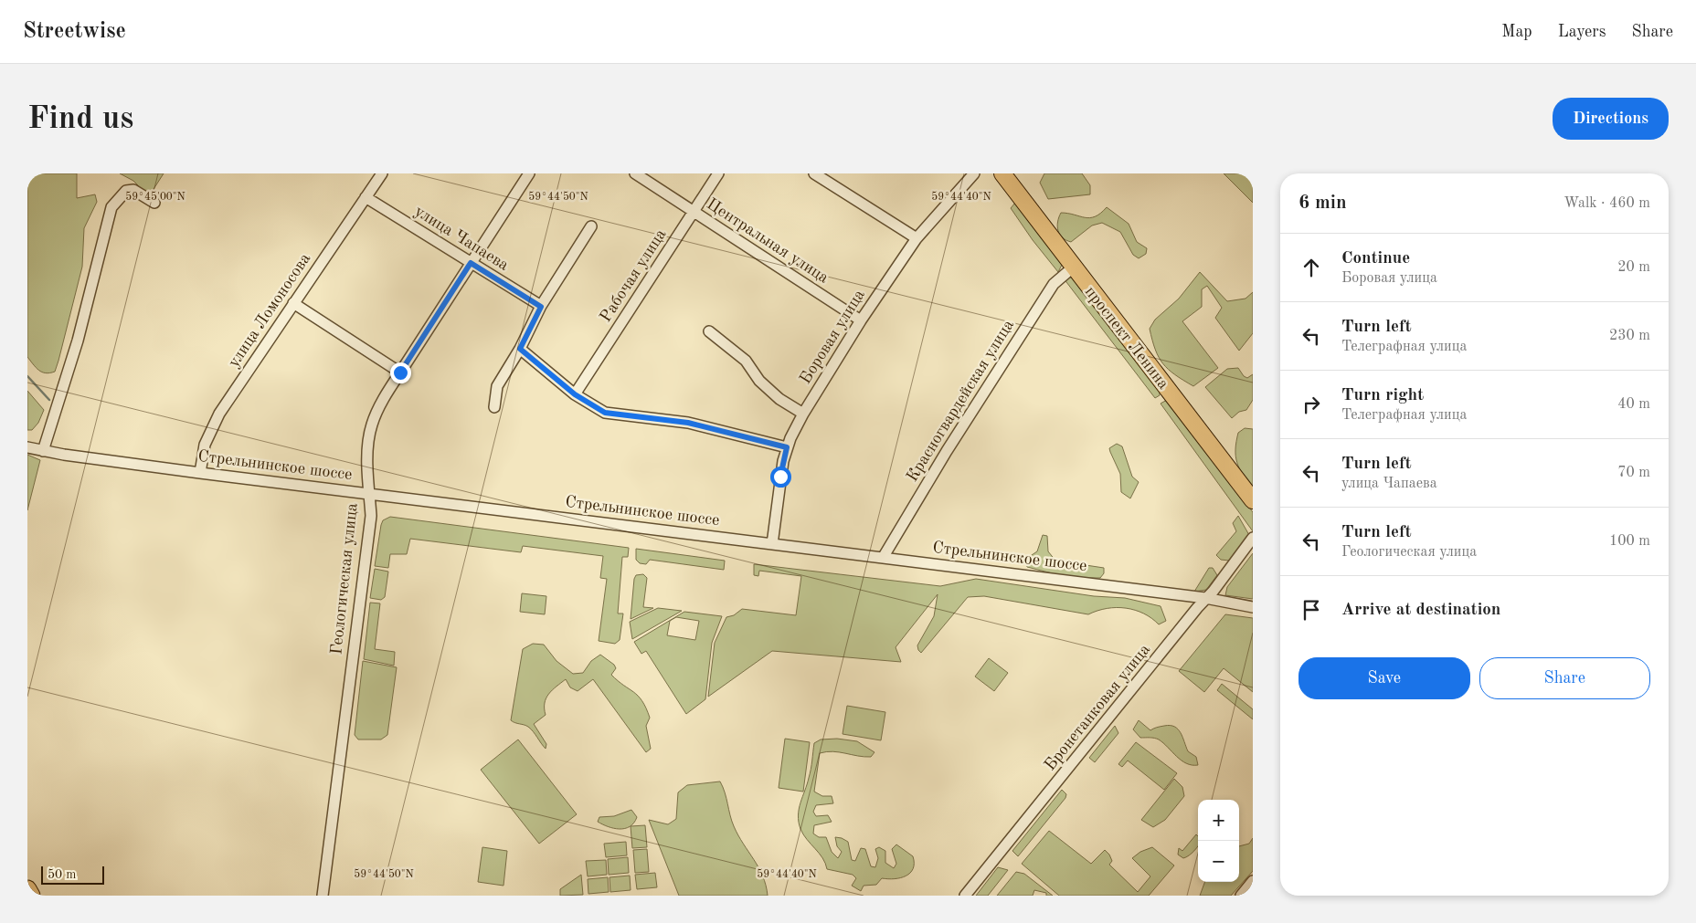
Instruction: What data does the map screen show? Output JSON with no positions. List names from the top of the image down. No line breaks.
{"streets":{"main road":["проспект Ленина"],"street":["улица Чапаева","Центральная улица","Рабочая улица","улица Ломоносова","Боровая улица","Красногвардейская улица","Стрельнинское шоссе","Геологическая улица","Бронетанковая улица"]},"crossings":[["улица Чапаева","улица Ломоносова"],["улица Чапаева","Геологическая улица"],["Центральная улица","Рабочая улица"],["Центральная улица","Боровая улица"],["улица Ломоносова","Стрельнинское шоссе"],["Боровая улица","Стрельнинское шоссе"],["проспект Ленина","Красногвардейская улица"],["Красногвардейская улица","Стрельнинское шоссе"],["Стрельнинское шоссе","Геологическая улица"],["Стрельнинское шоссе","Бронетанковая улица"]],"scale_bar":"50 m","page":{"header":"Streetwise","nav":["Map","Layers","Share"],"buttons":["Directions",["Save","Share"]],"title":"Find us","heading":["6 min","Walk · 460 m"],"list":[["Continue","Боровая улица","20 m"],["Turn left","Телеграфная улица","230 m"],["Turn right","Телеграфная улица","40 m"],["Turn left","улица Чапаева","70 m"],["Turn left","Геологическая улица","100 m"],"Arrive at destination"],"map_buttons":["+","−"],"scale":"50 m"},"coordinates":["59°45'00\"N","59°44'50\"N","59°44'40\"N"]}
